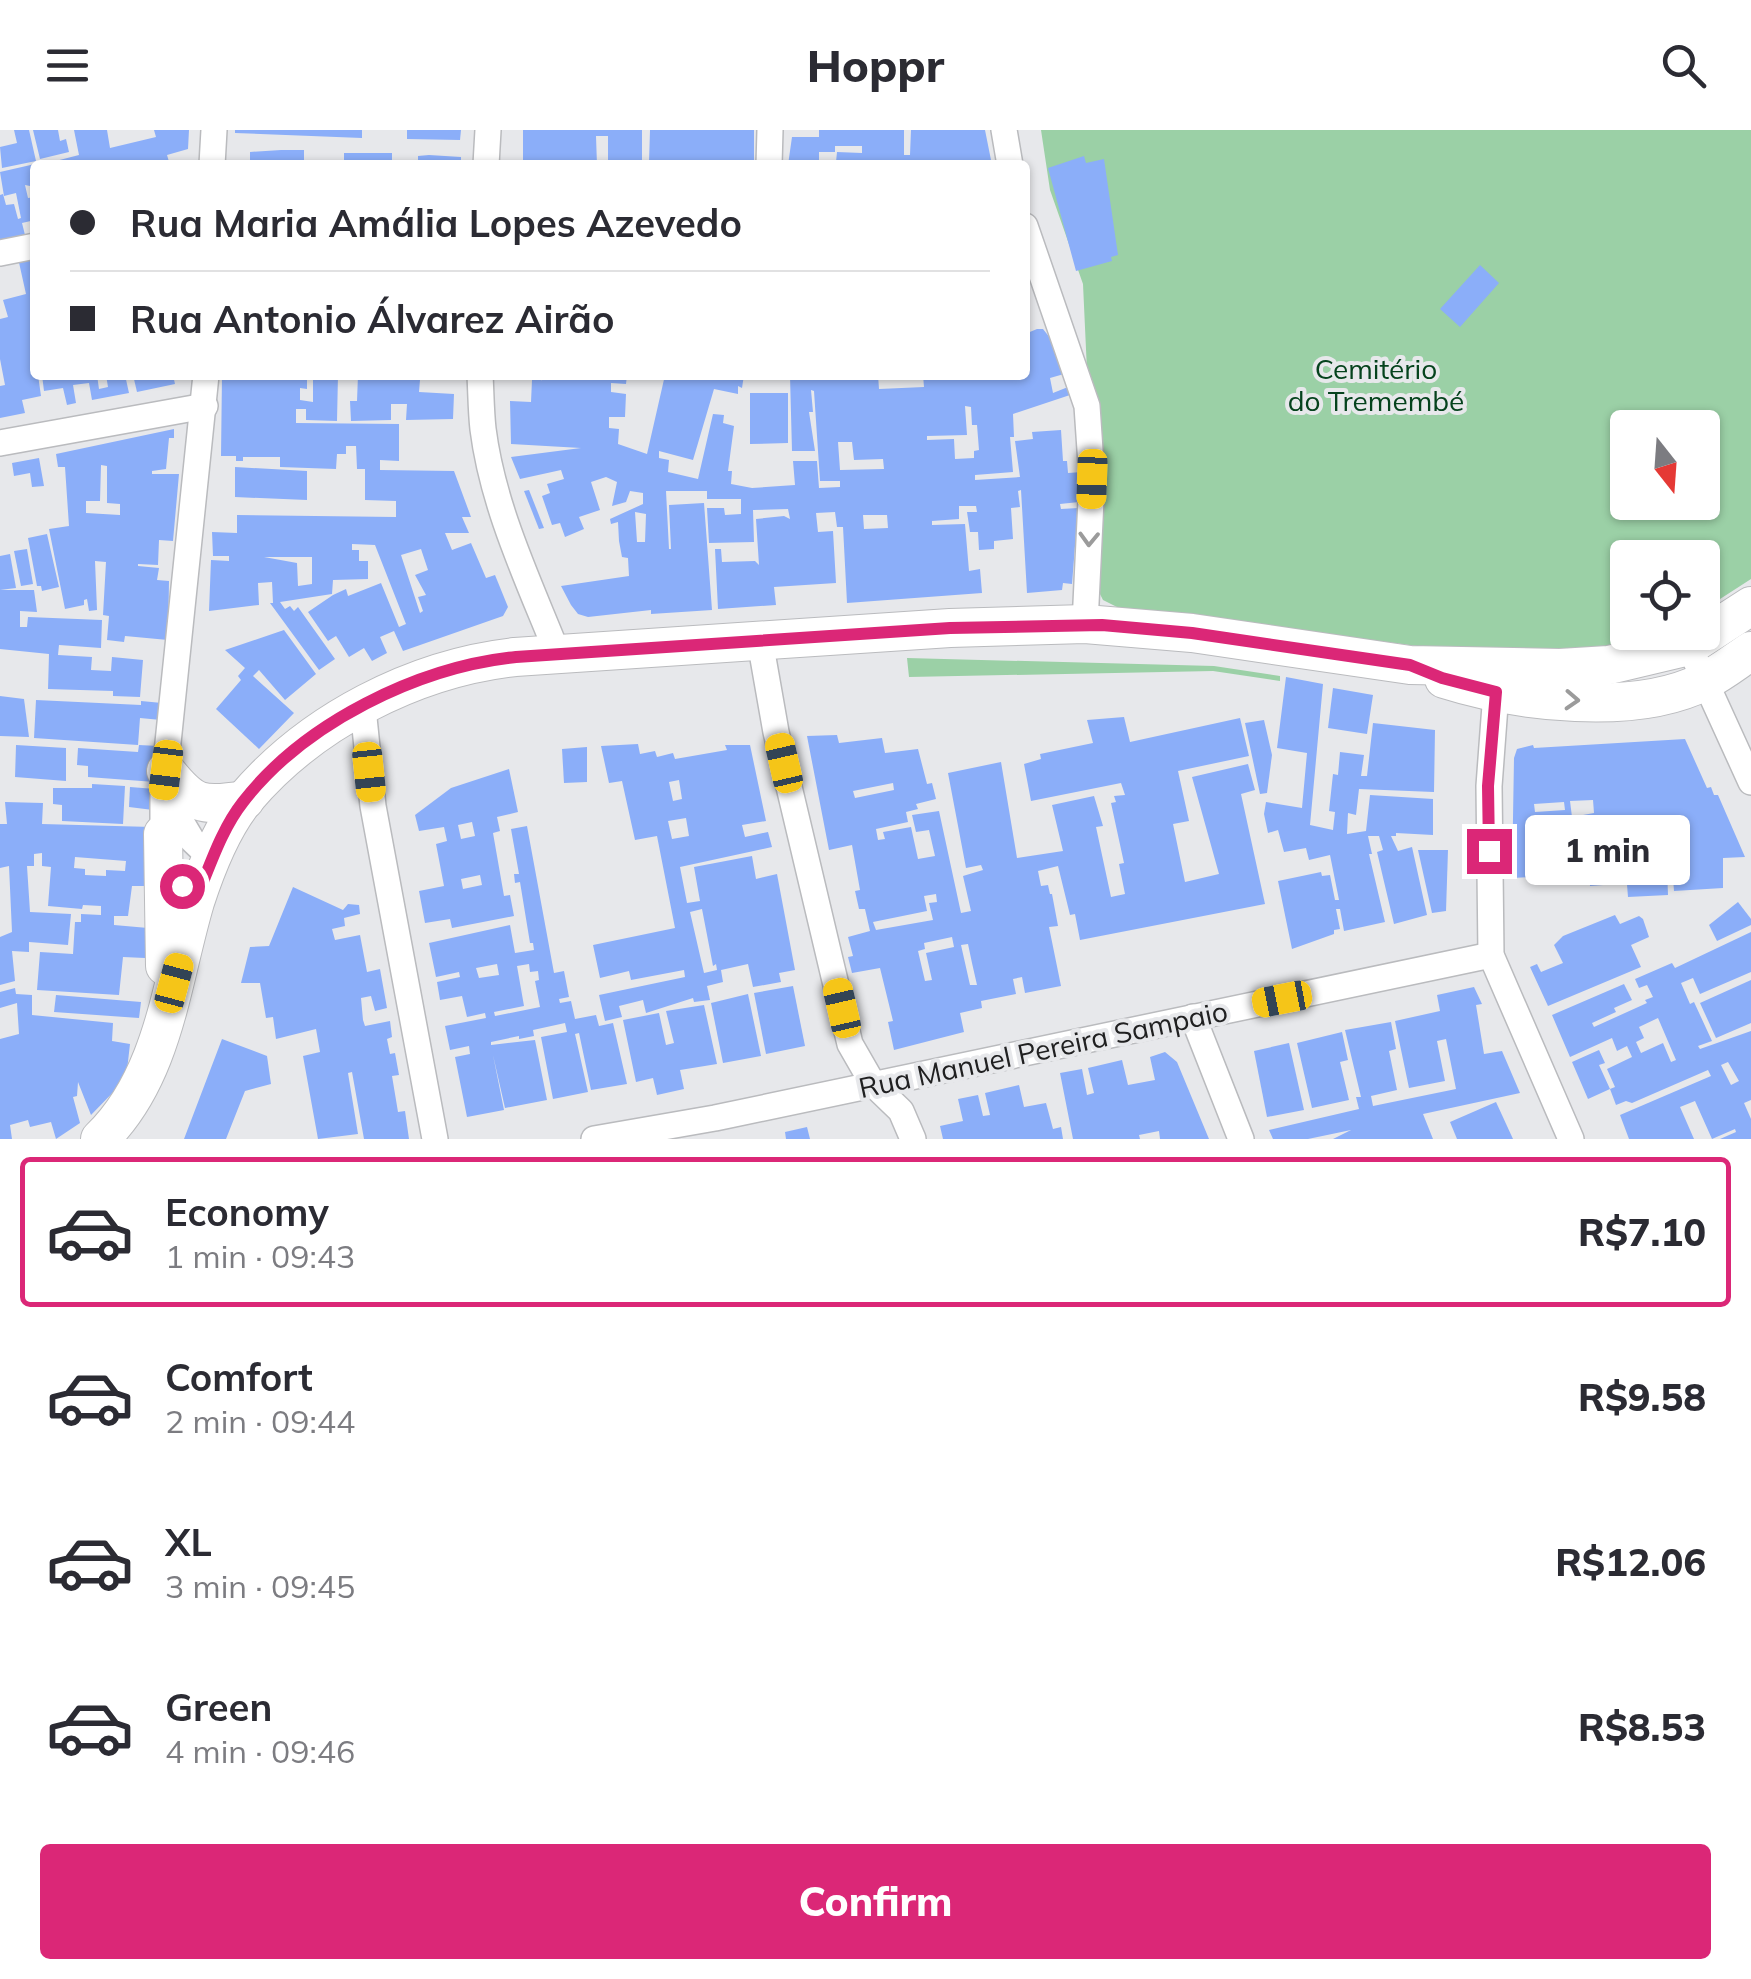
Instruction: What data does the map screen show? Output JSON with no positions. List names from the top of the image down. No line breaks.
{"streets":{"street":["Rua Manuel Pereira Sampaio"]},"parks":["Cemitério do Tremembé"],"north":"bottom","page":{"header":"Hoppr","banner":["Rua Maria Amália Lopes Azevedo","Rua Antonio Álvarez Airão"],"bubble":"1 min","list":[{"name":"Economy","note":"1 min · 09:43","value":"R$7.10"},{"name":"Comfort","note":"2 min · 09:44","value":"R$9.58"},{"name":"XL","note":"3 min · 09:45","value":"R$12.06"},{"name":"Green","note":"4 min · 09:46","value":"R$8.53"}],"buttons":"Confirm"}}
